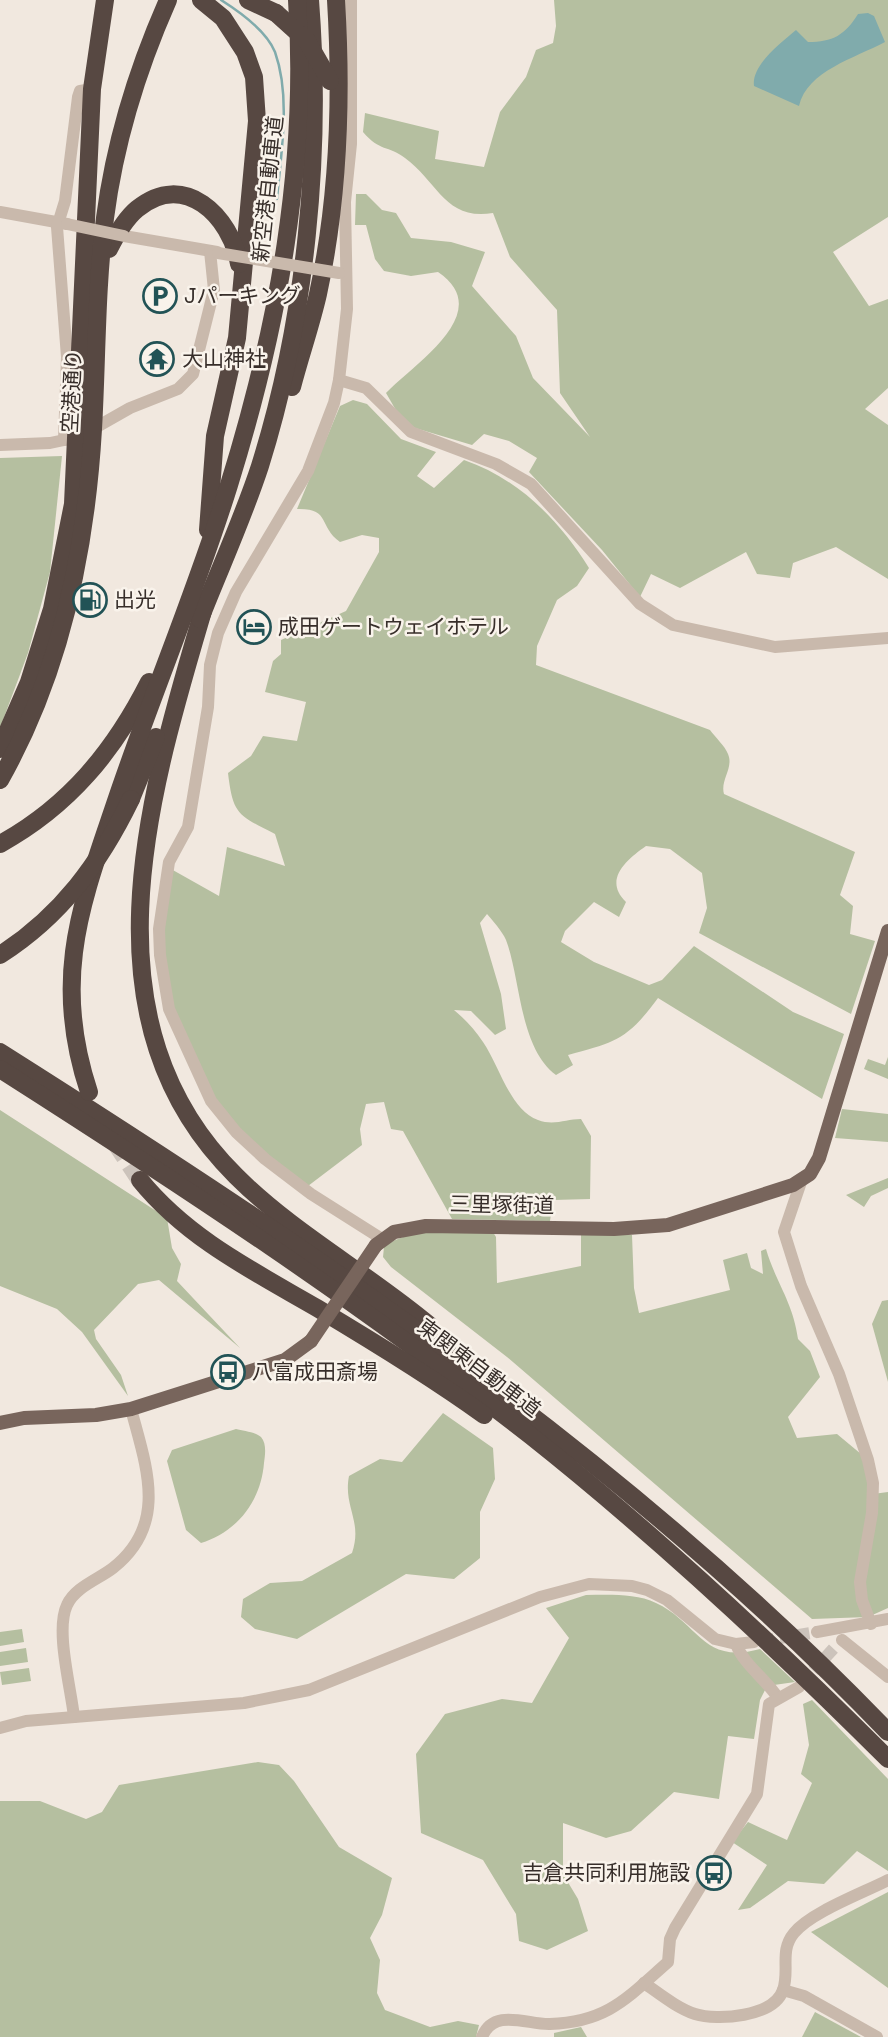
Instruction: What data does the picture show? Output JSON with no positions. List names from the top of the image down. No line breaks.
{"streets":{"highway":["新空港自動車道","空港通り","東関東自動車道"],"main road":["三里塚街道"]},"places":{"parking":["Jパーキング"],"temple":["大山神社"],"fuel station":["出光"],"hotel":["成田ゲートウェイホテル"],"bus stop":["八富成田斎場","吉倉共同利用施設"]}}
